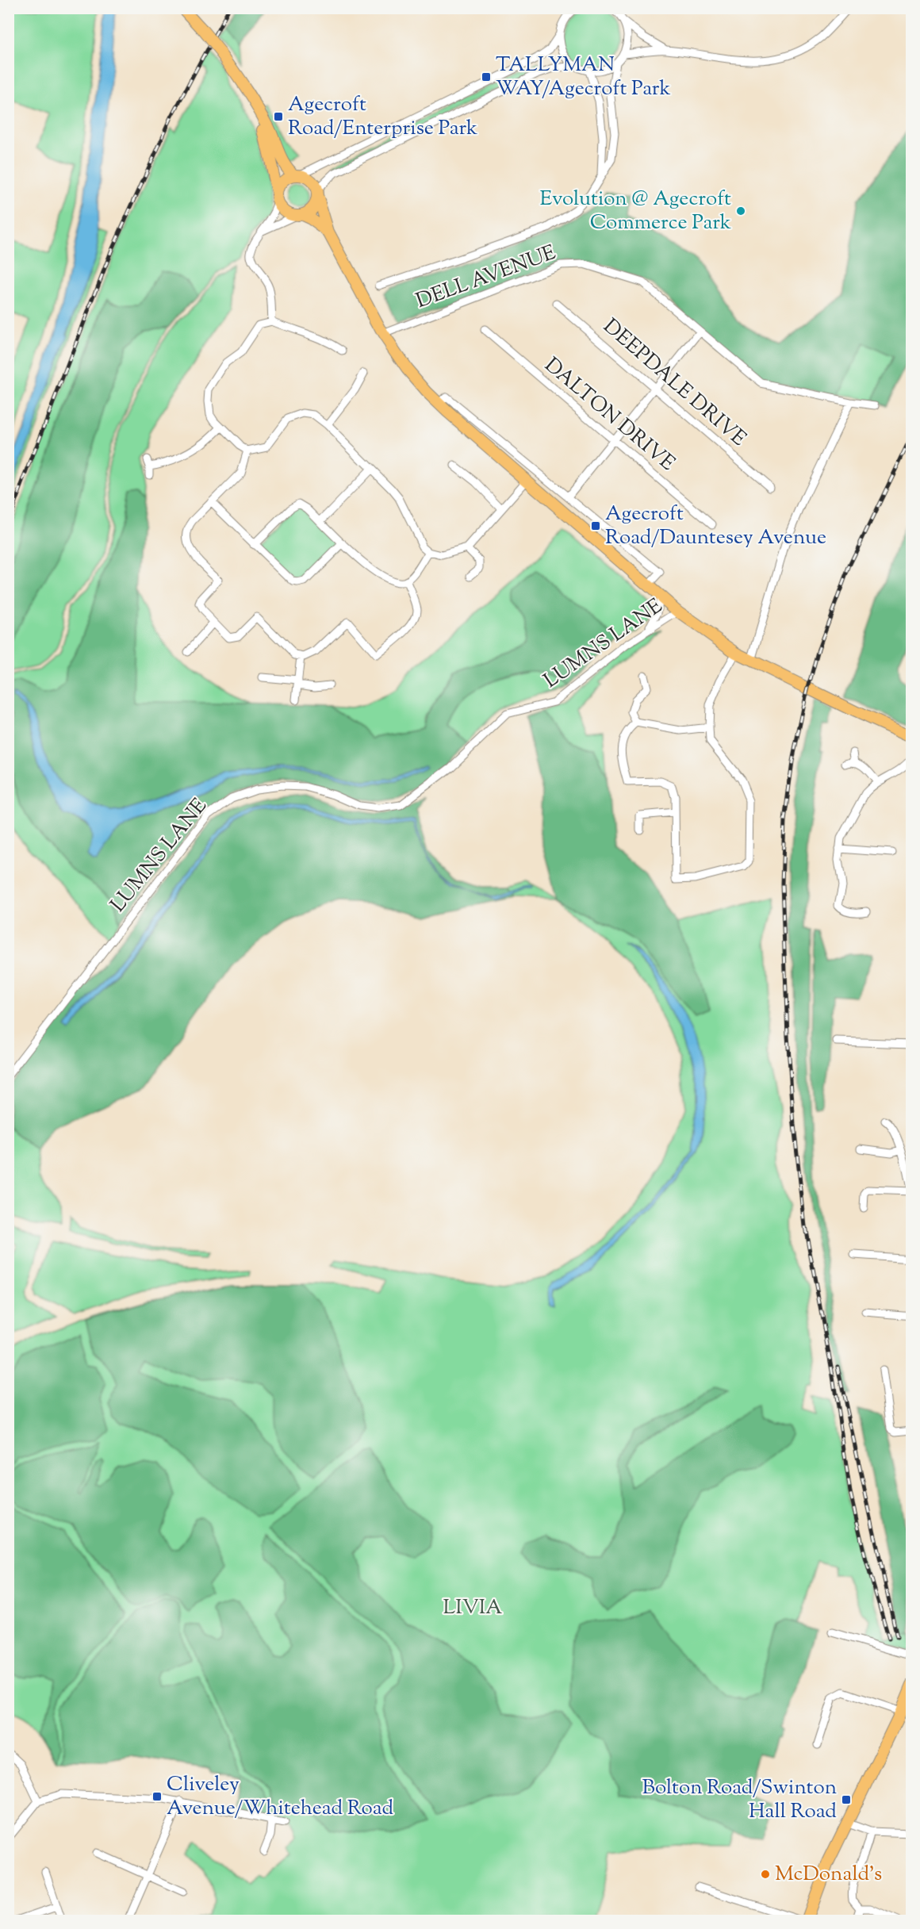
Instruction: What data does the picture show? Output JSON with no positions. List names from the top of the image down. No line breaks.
{"streets":{"street":["DELL AVENUE","DEEPDALE DRIVE","DALTON DRIVE","LUMNS LANE"]},"parks":["LIVIA"],"places":{"transit":["TALLYMAN WAY/Agecroft Park","Agecroft Road/Enterprise Park","Agecroft Road/Dauntesey Avenue","Cliveley Avenue/Whitehead Road","Bolton Road/Swinton Hall Road"],"other":["Evolution @ Agecroft Commerce Park","McDonald's"]}}
